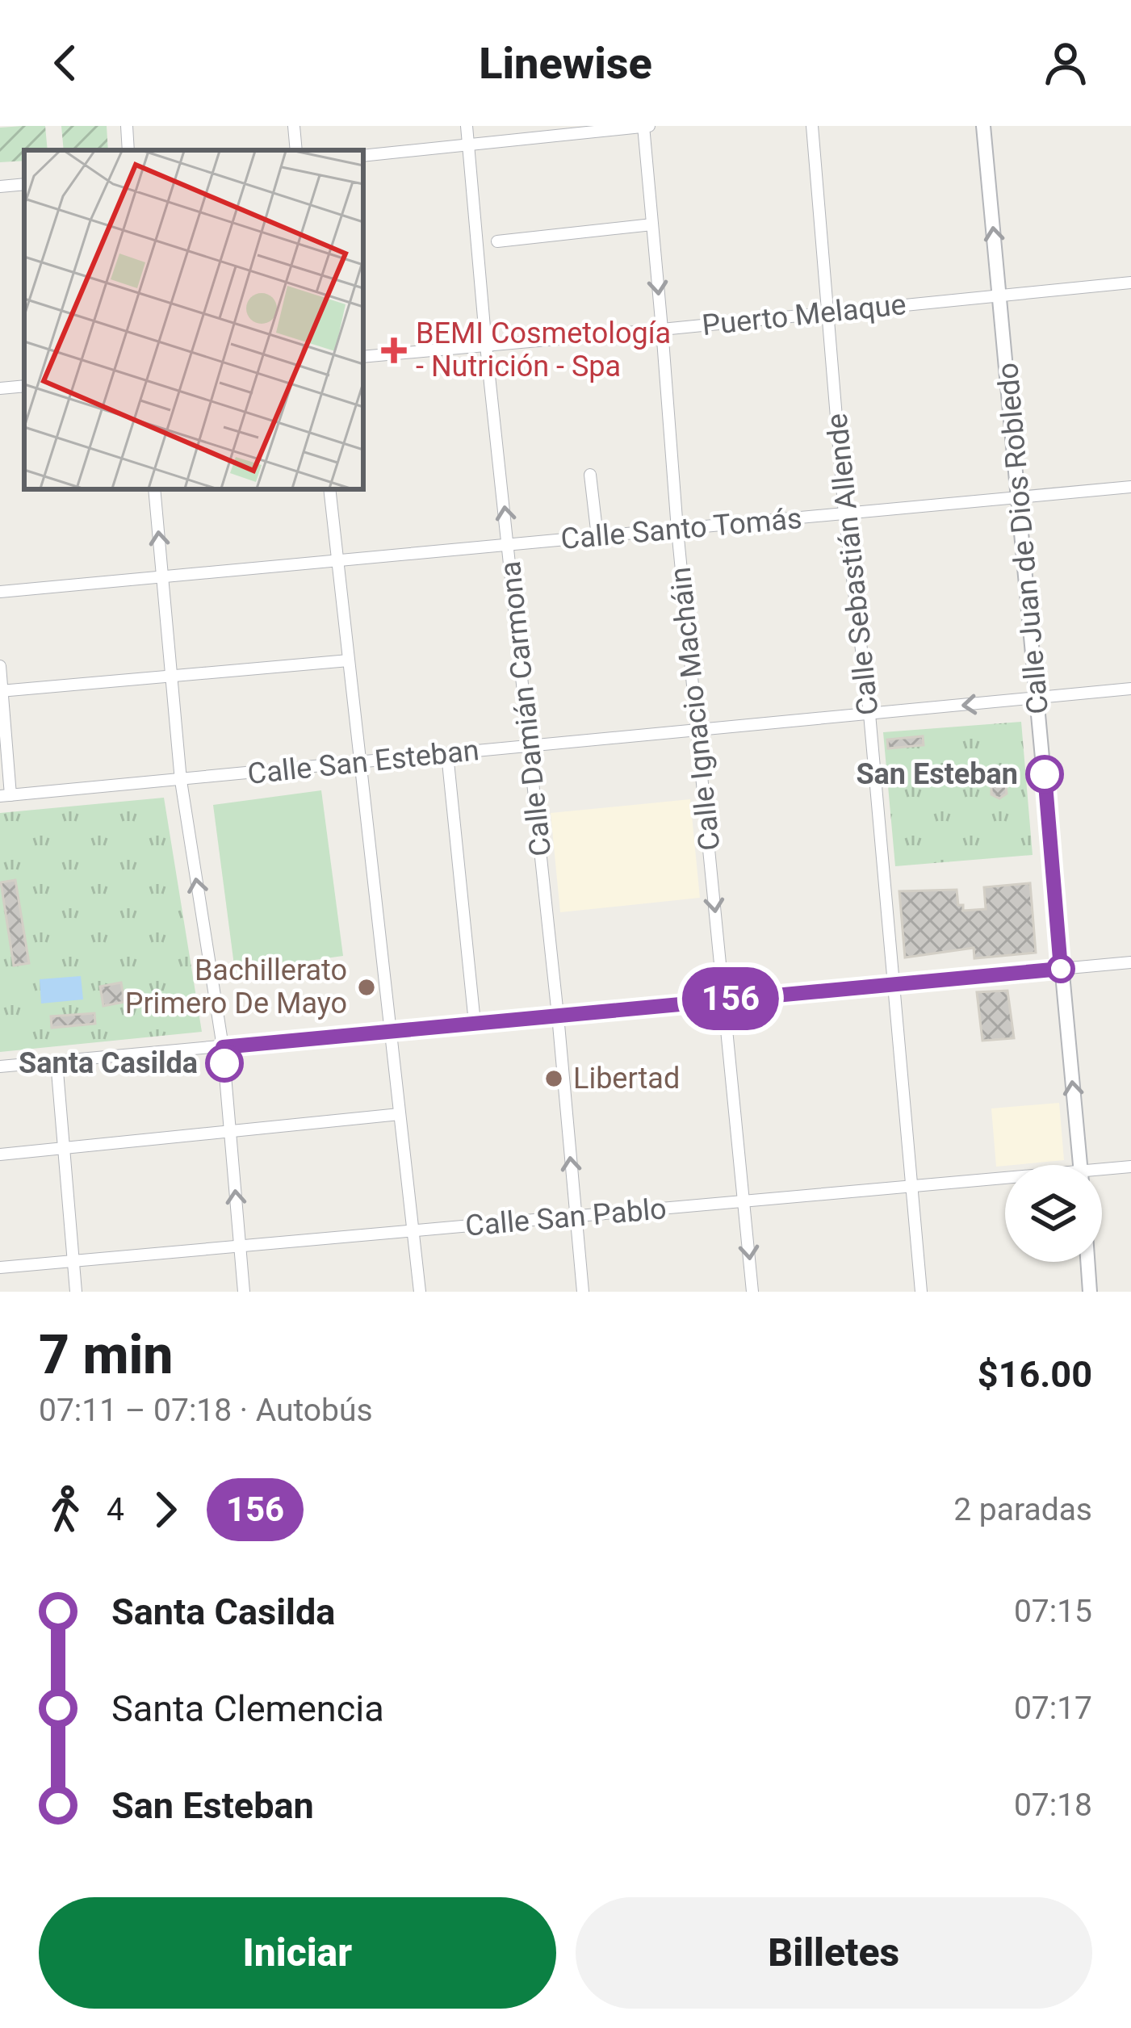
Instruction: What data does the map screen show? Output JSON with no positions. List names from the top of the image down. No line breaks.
{"streets":{"street":["Puerto Melaque","Calle Santo Tomás","Calle Juan de Dios Robledo","Calle Sebastián Allende","Calle Damián Carmona","Calle Ignacio Macháin","Calle San Esteban","Calle San Pablo"]},"crossings":[["Puerto Melaque","Calle Juan de Dios Robledo"],["Puerto Melaque","Calle Sebastián Allende"],["Puerto Melaque","Calle Damián Carmona"],["Puerto Melaque","Calle Ignacio Macháin"],["Calle Santo Tomás","Calle Juan de Dios Robledo"],["Calle Santo Tomás","Calle Sebastián Allende"],["Calle Santo Tomás","Calle Damián Carmona"],["Calle Santo Tomás","Calle Ignacio Macháin"],["Calle Juan de Dios Robledo","Calle San Esteban"],["Calle Sebastián Allende","Calle San Esteban"],["Calle Sebastián Allende","Calle San Pablo"],["Calle Damián Carmona","Calle San Esteban"],["Calle Damián Carmona","Calle San Pablo"],["Calle Ignacio Macháin","Calle San Esteban"],["Calle Ignacio Macháin","Calle San Pablo"]],"one_way":["Calle Juan de Dios Robledo","Calle Ignacio Macháin"],"places":{"health":["BEMI Cosmetología - Nutrición - Spa"],"other":["San Esteban","Bachillerato Primero De Mayo","Santa Casilda","Libertad"]},"lines":["bus line 156"],"page":{"header":"Linewise","on_map":"156","heading":["7 min","07:11 – 07:18 · Autobús","$16.00"],"legs":["4","156","2 paradas"],"list":[{"name":"Santa Casilda","value":"07:15"},{"name":"Santa Clemencia","value":"07:17"},{"name":"San Esteban","value":"07:18"}],"buttons":["Iniciar","Billetes"]}}
